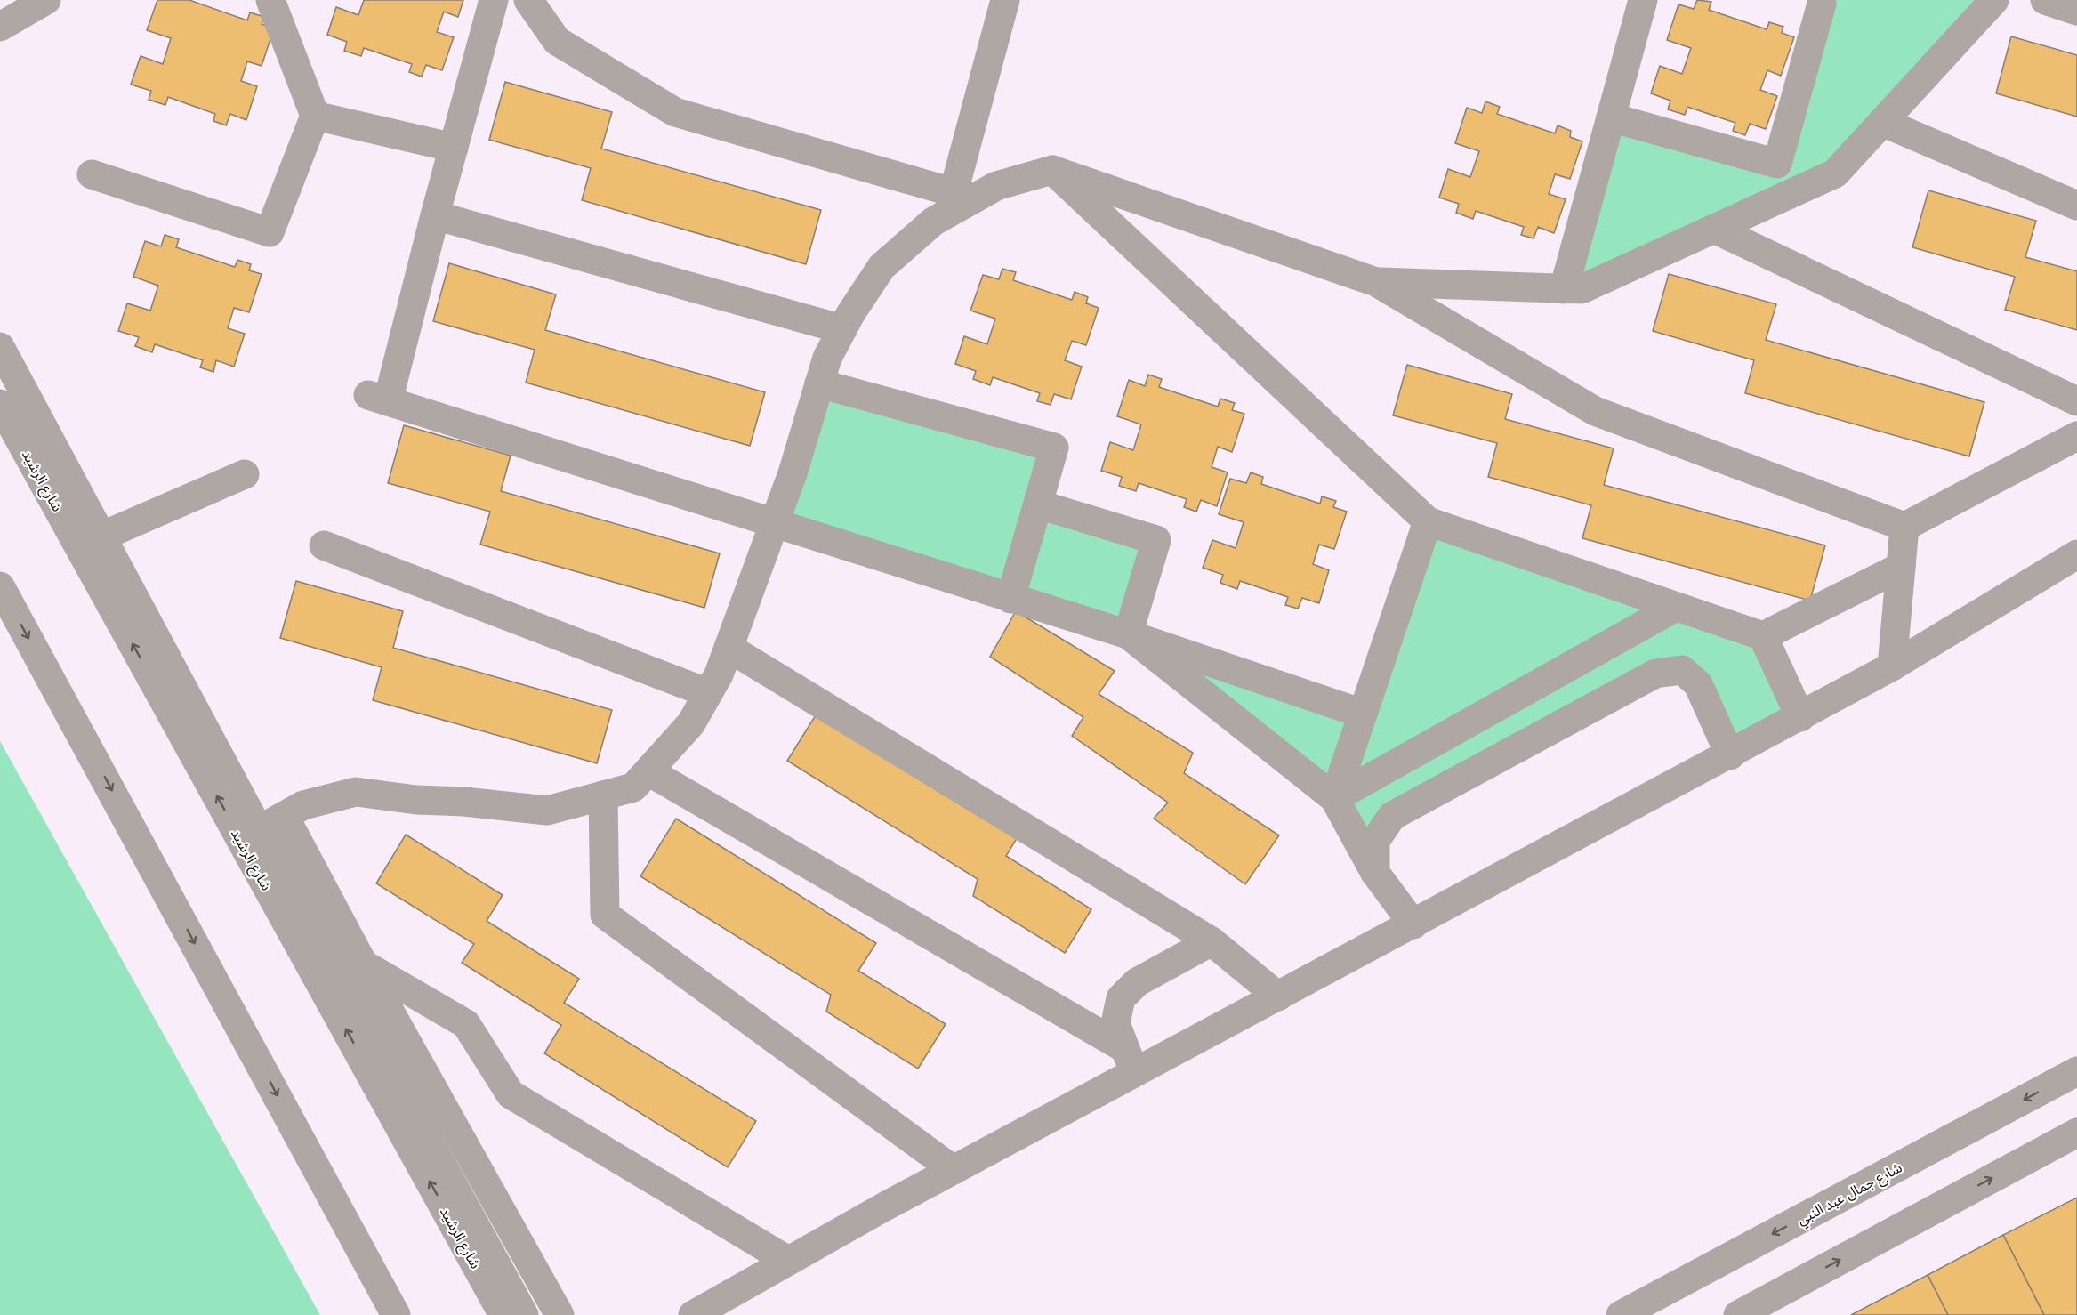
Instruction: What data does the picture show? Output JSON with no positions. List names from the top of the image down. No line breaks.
{"streets":{"street":["شارع الرشيد","شارع جمال عبد النبي"]}}
